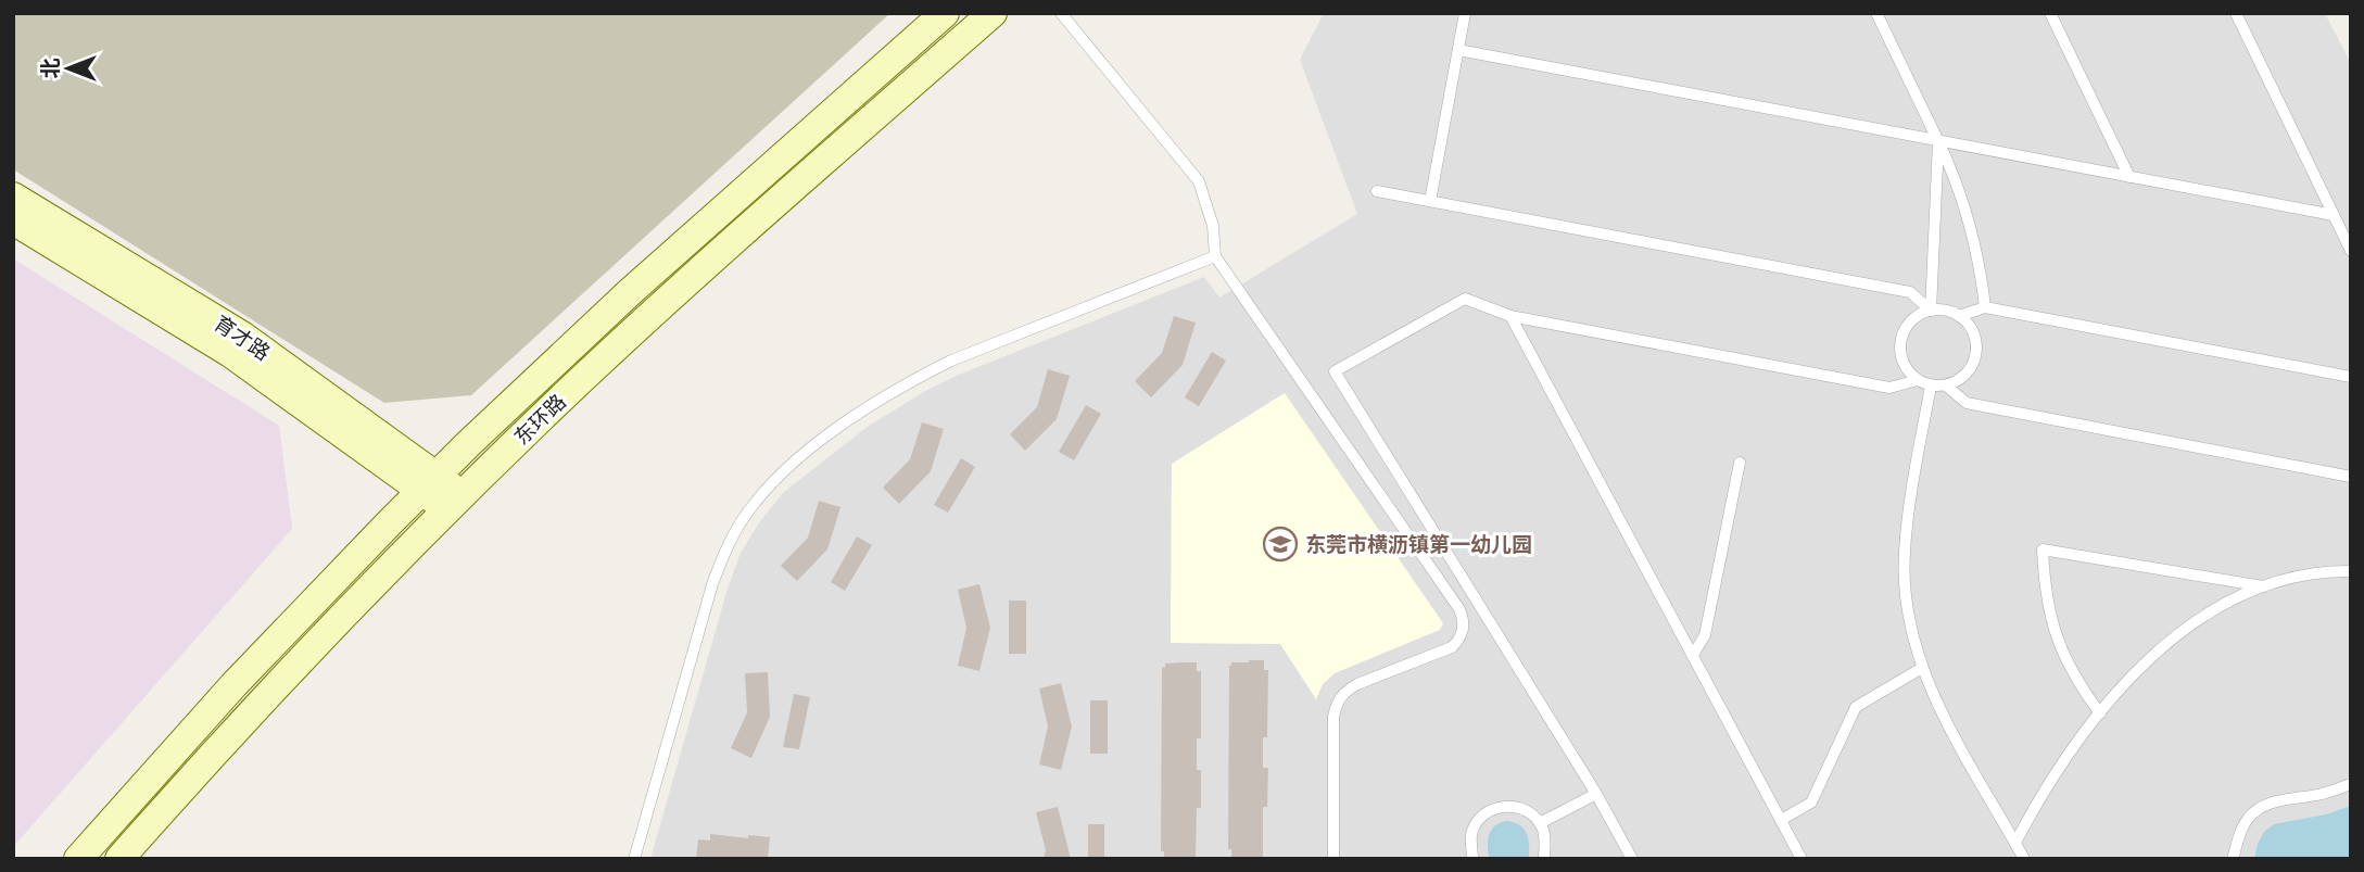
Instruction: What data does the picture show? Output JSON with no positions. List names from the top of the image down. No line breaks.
{"streets":{"main road":["育才路","东环路"]},"crossings":[["育才路","东环路"]],"places":{"school or university":["东莞市横沥镇第一幼儿园"]},"north":"left"}
